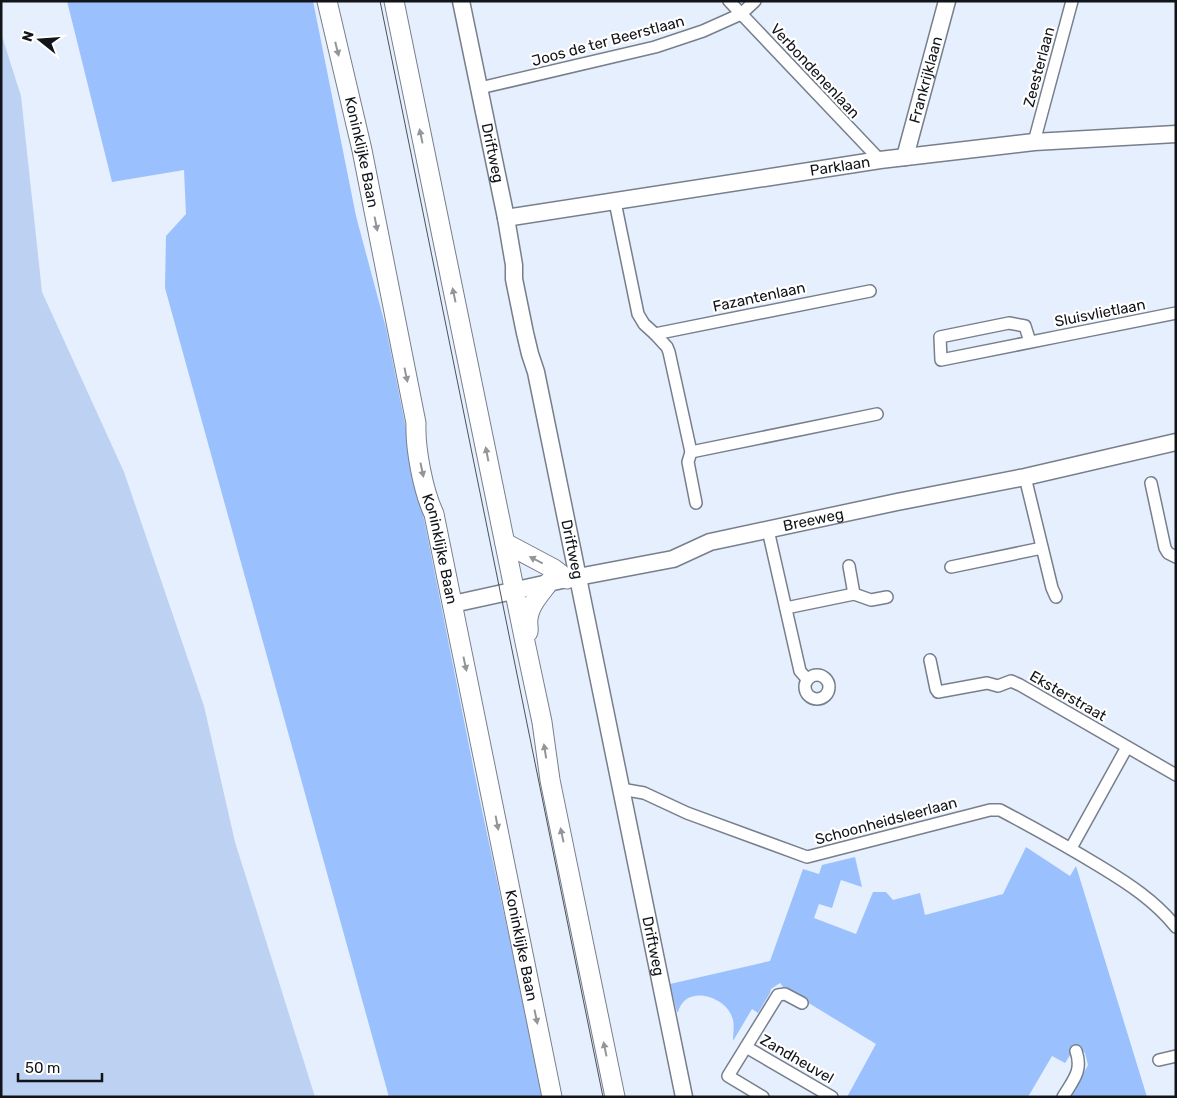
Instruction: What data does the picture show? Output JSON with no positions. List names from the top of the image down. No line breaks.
{"streets":{"main road":["Koninklijke Baan"],"street":["Joos de ter Beerstlaan","Zeesterlaan","Verbondenenlaan","Frankrijklaan","Driftweg","Parklaan","Fazantenlaan","Sluisvlietlaan","Breeweg","Eksterstraat","Schoonheidsleerlaan","Zandheuvel"]},"crossings":[["Joos de ter Beerstlaan","Verbondenenlaan"],["Joos de ter Beerstlaan","Driftweg"],["Zeesterlaan","Parklaan"],["Verbondenenlaan","Parklaan"],["Frankrijklaan","Parklaan"],["Koninklijke Baan","Breeweg"],["Driftweg","Parklaan"],["Driftweg","Breeweg"],["Driftweg","Schoonheidsleerlaan"]],"scale_bar":"50 m","north":"left"}
